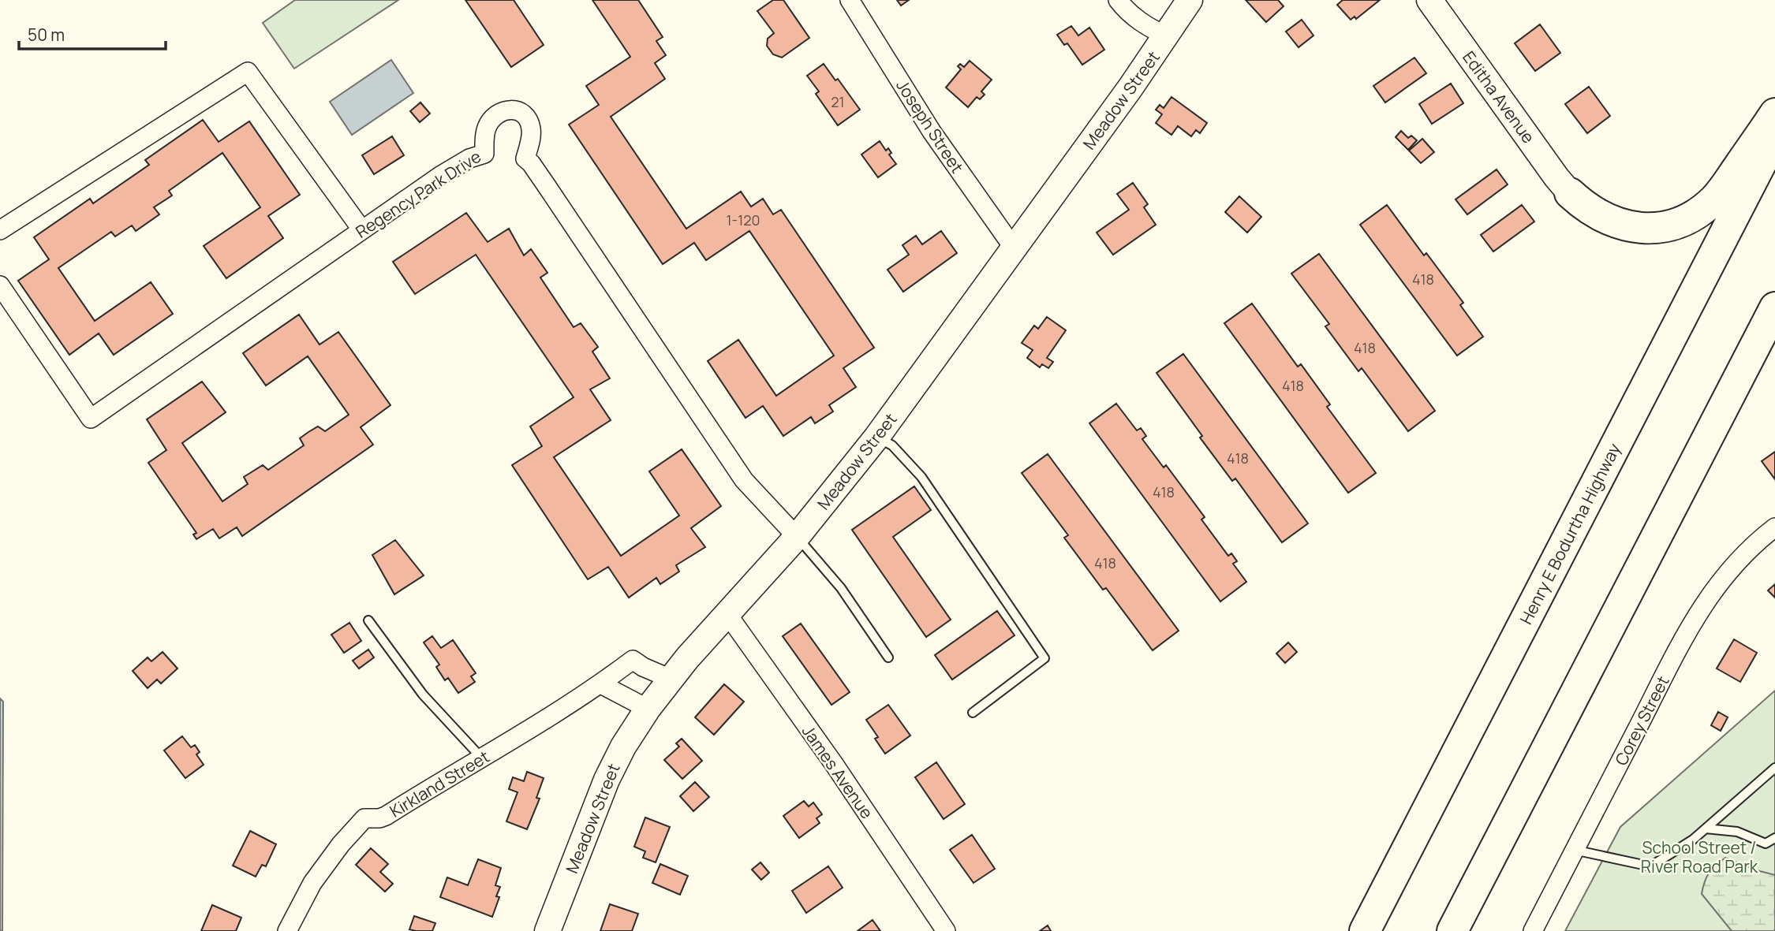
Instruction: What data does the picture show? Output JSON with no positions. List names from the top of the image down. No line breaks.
{"streets":{"highway":["Henry E Bodurtha Highway"],"street":["Editha Avenue","Meadow Street","Joseph Street","Regency Park Drive","Corey Street","James Avenue","Kirkland Street"]},"crossings":[["Meadow Street","Joseph Street"],["Meadow Street","Regency Park Drive"],["Meadow Street","James Avenue"],["Meadow Street","Kirkland Street"]],"parks":["School Street / River Road Park"],"house_numbers":["21","1-120","418","418","418","418","418","418"],"scale_bar":"50 m"}
